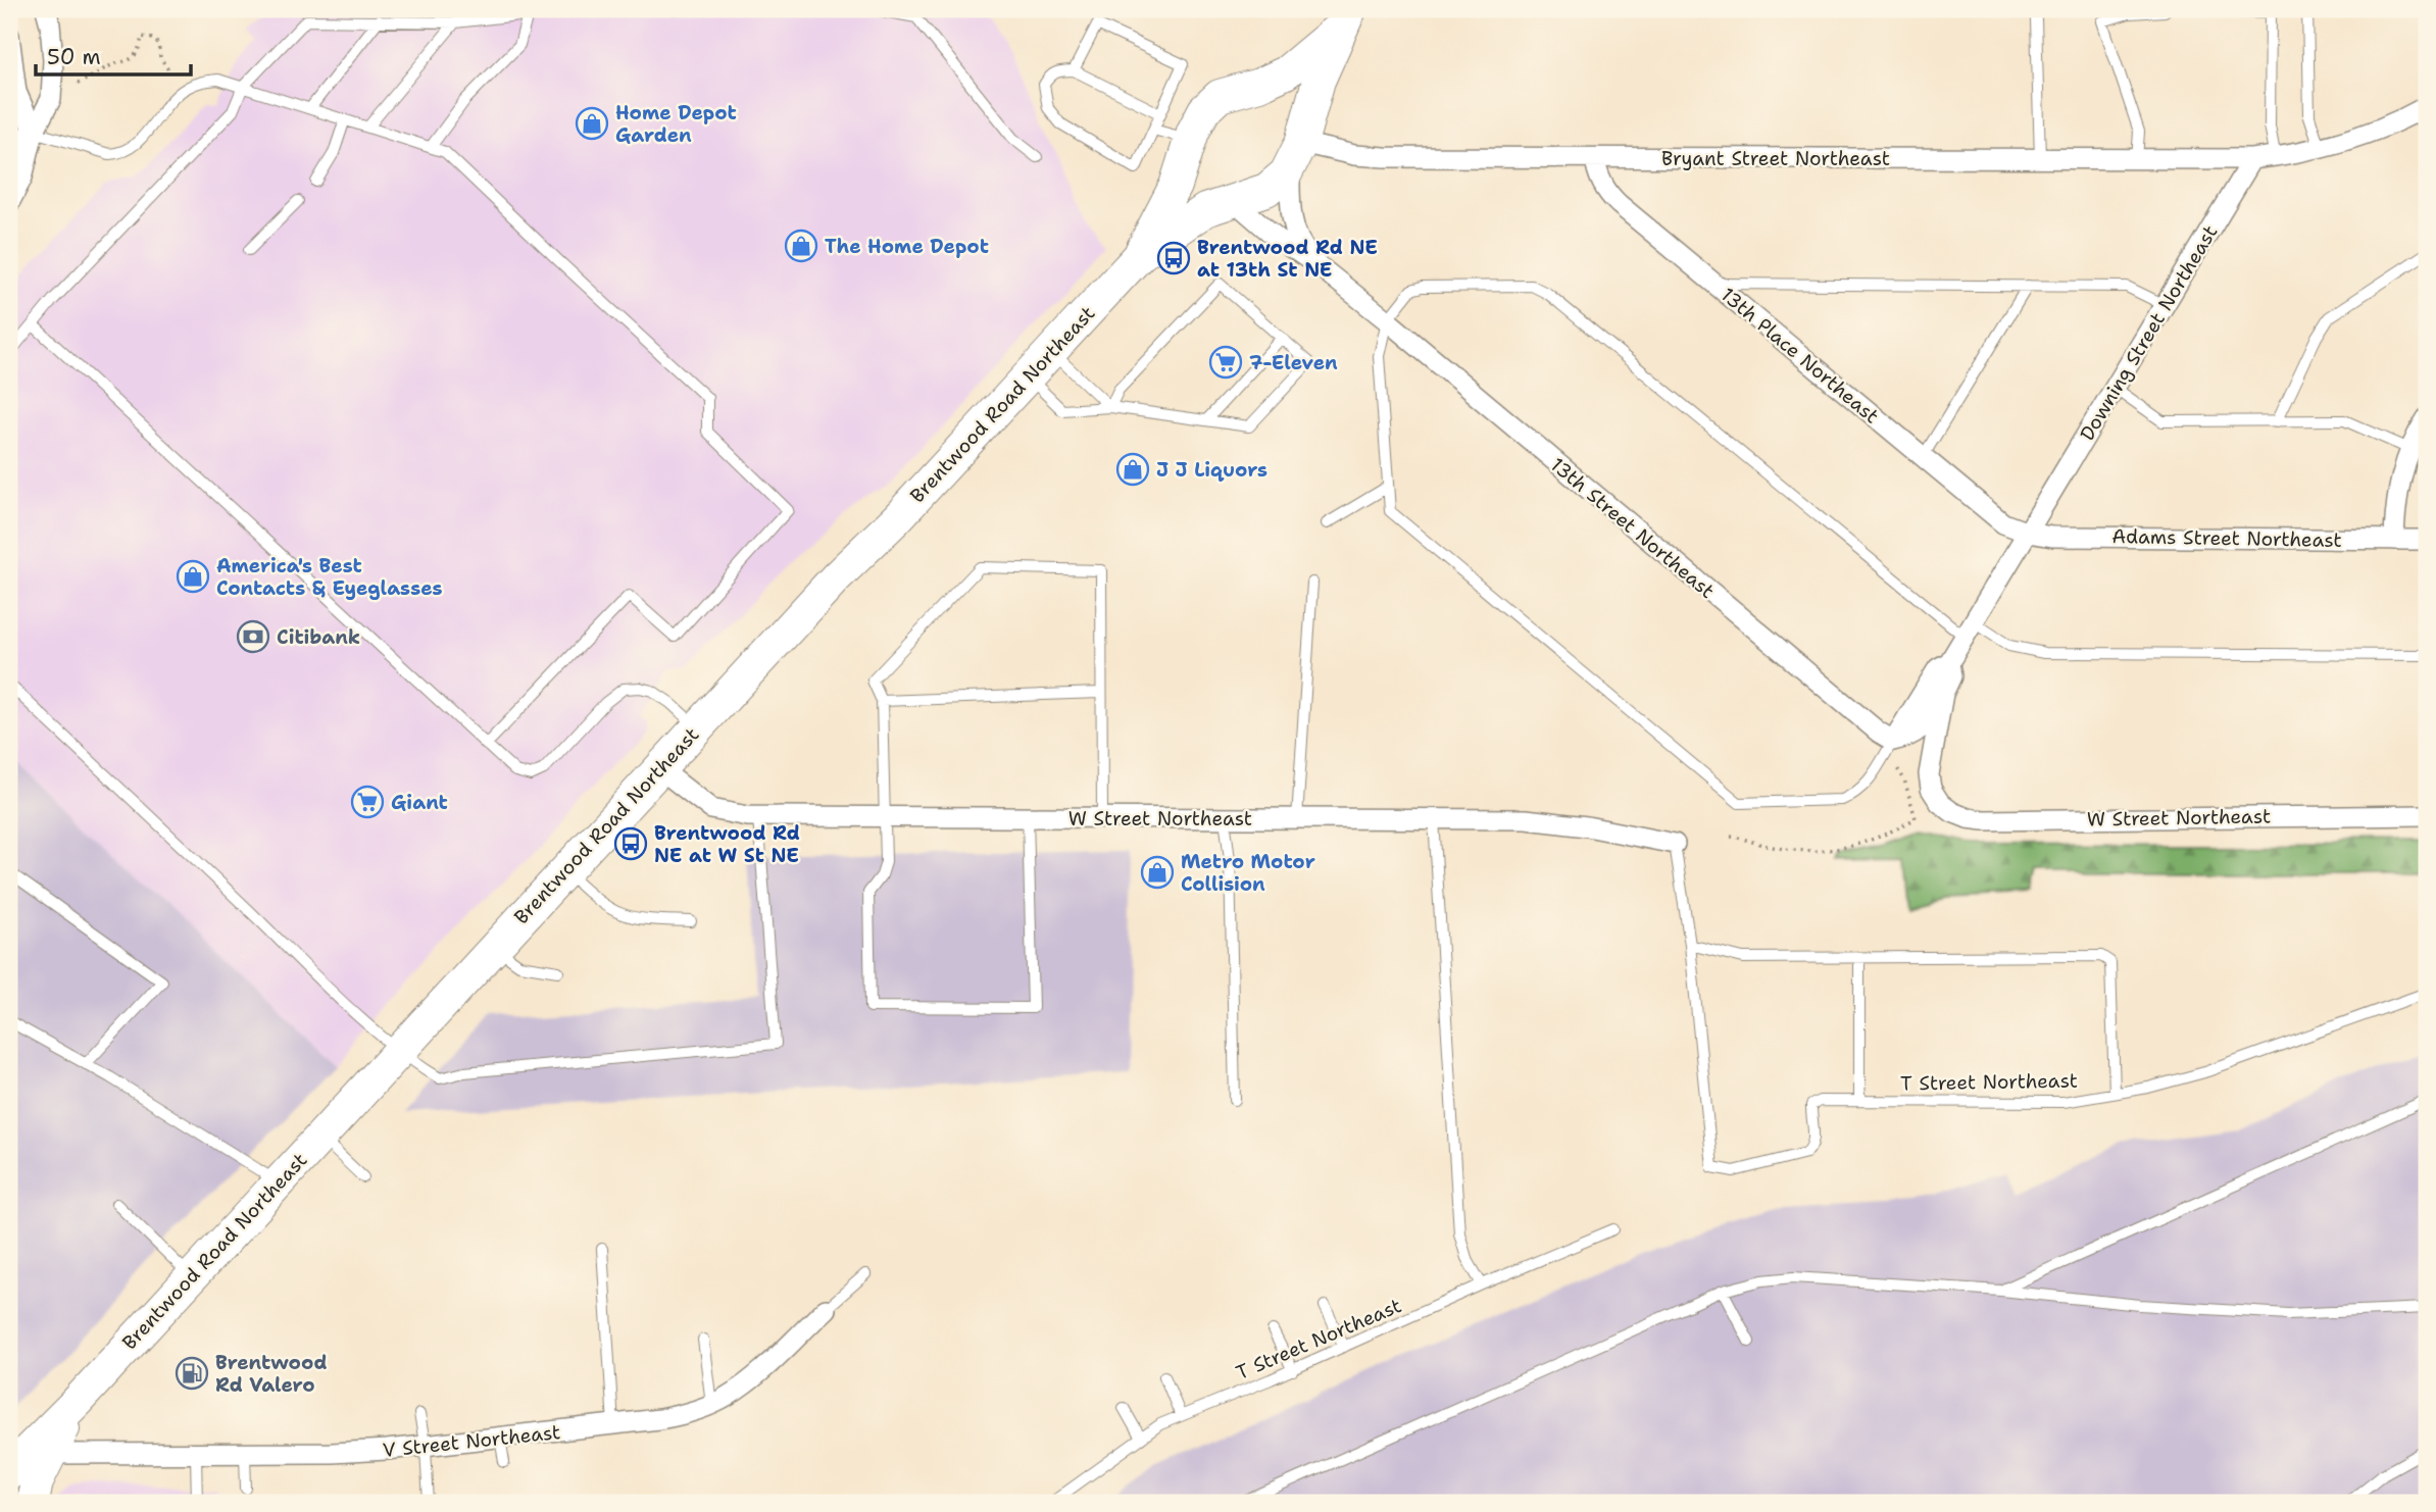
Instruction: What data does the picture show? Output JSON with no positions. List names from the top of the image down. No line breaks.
{"streets":{"main road":["Brentwood Road Northeast"],"street":["Bryant Street Northeast","Downing Street Northeast","13th Place Northeast","13th Street Northeast","Adams Street Northeast","W Street Northeast","V Street Northeast"],"lane":["T Street Northeast"]},"crossings":[["Bryant Street Northeast","Downing Street Northeast"],["Bryant Street Northeast","13th Place Northeast"],["Bryant Street Northeast","Brentwood Road Northeast"],["Bryant Street Northeast","13th Street Northeast"],["Downing Street Northeast","13th Place Northeast"],["Downing Street Northeast","13th Street Northeast"],["Downing Street Northeast","Adams Street Northeast"],["Downing Street Northeast","W Street Northeast"],["13th Place Northeast","Adams Street Northeast"],["Brentwood Road Northeast","13th Street Northeast"],["Brentwood Road Northeast","W Street Northeast"],["Brentwood Road Northeast","V Street Northeast"]],"places":{"shop":["Home Depot Garden","The Home Depot","J J Liquors","America's Best Contacts & Eyeglasses","Metro Motor Collision"],"bus stop":["Brentwood Rd NE at 13th St NE","Brentwood Rd NE at W St NE"],"supermarket":["7-Eleven","Giant"],"bank":["Citibank"],"fuel station":["Brentwood Rd Valero"]},"scale_bar":"50 m"}
